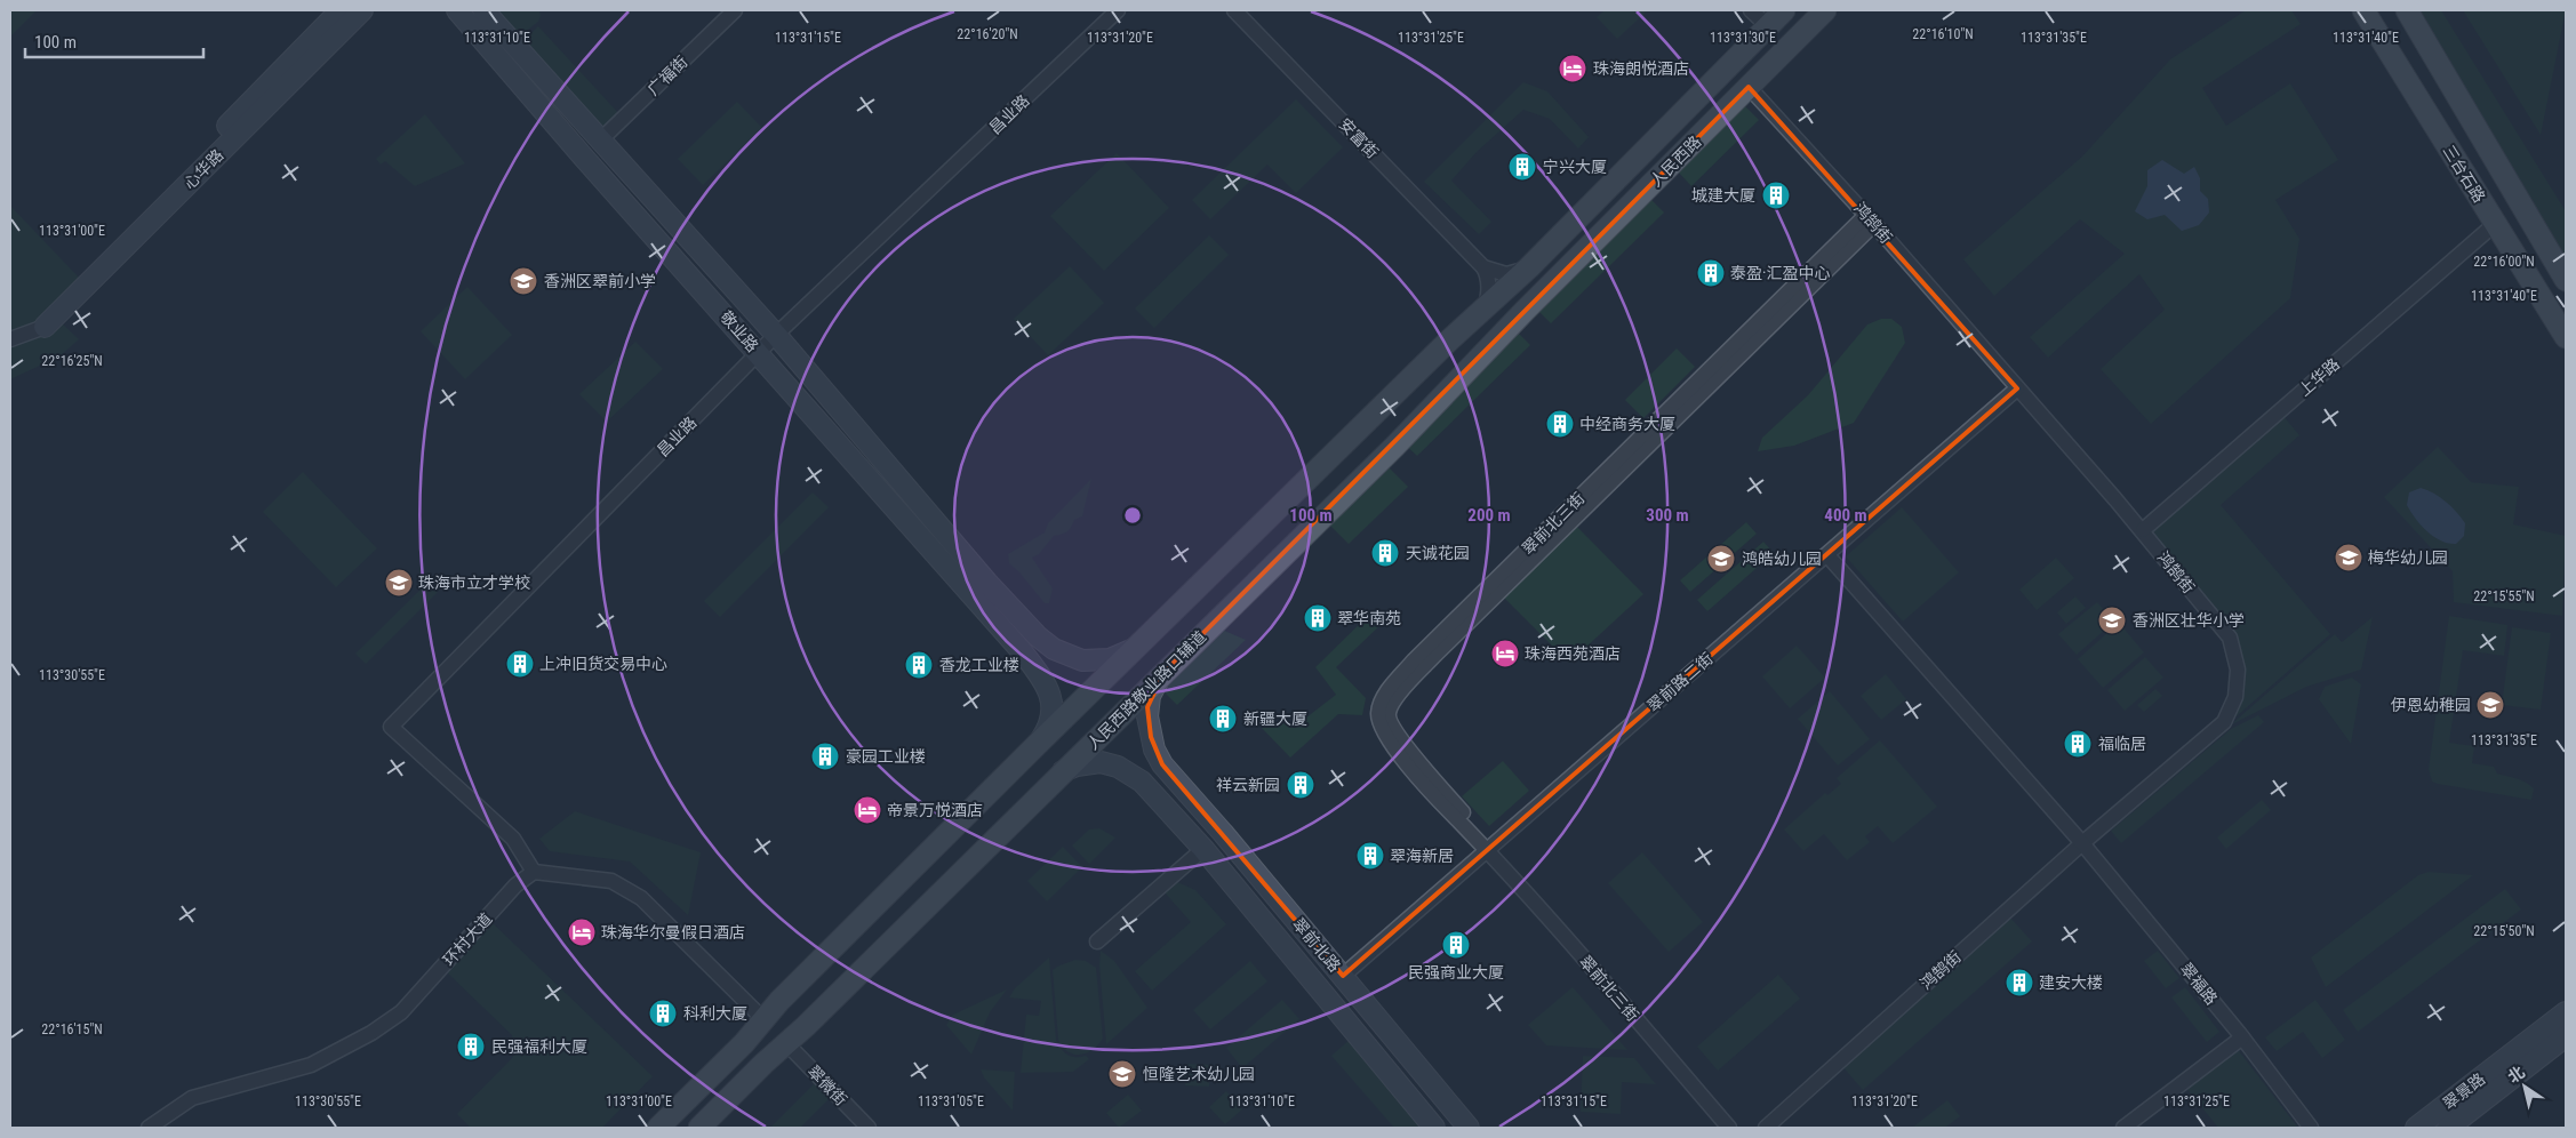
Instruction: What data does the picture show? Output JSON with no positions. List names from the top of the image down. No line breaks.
{"streets":{"main road":["人民西路","心华路","三台石路","敬业路","人民西路敬业路口辅道","翠前北路","翠景路"],"street":["广福街","昌业路","安富街","鸿鹄街","上华路","翠前北三街","翠前路二街","环村大道","翠福路","翠微街"]},"crossings":[["广福街","敬业路"],["昌业路","敬业路"],["昌业路","环村大道"],["人民西路","鸿鹄街"],["人民西路","人民西路敬业路口辅道"],["三台石路","上华路"],["鸿鹄街","上华路"],["鸿鹄街","翠前北三街"],["鸿鹄街","翠前路二街"],["鸿鹄街","翠福路"],["翠前北三街","翠前路二街"],["翠前路二街","翠前北路"],["翠前路二街","翠福路"],["人民西路敬业路口辅道","翠前北路"],["人民西路敬业路口辅道","翠微街"]],"places":{"hotel":["珠海朗悦酒店","珠海西苑酒店","帝景万悦酒店","珠海华尔曼假日酒店"],"building":["宁兴大厦","城建大厦","泰盈·汇盈中心","中经商务大厦","天诚花园","翠华南苑","上冲旧货交易中心","香龙工业楼","新疆大厦","福临居","豪园工业楼","祥云新园","翠海新居","民强商业大厦","建安大楼","科利大厦","民强福利大厦"],"school or university":["香洲区翠前小学","梅华幼儿园","鸿皓幼儿园","珠海市立才学校","香洲区壮华小学","伊恩幼稚园","恒隆艺术幼儿园"]},"scale_bar":"100 m","north":"top left","coordinates":["22°16'20\"N","22°16'10\"N","113°31'10\"E","113°31'15\"E","113°31'20\"E","113°31'25\"E","113°31'30\"E","113°31'35\"E","113°31'40\"E","113°31'00\"E","22°16'00\"N","22°16'25\"N","22°15'55\"N","113°30'55\"E","22°15'50\"N","22°16'15\"N","113°31'05\"E"],"rings":["100 m","200 m","300 m","400 m"]}
